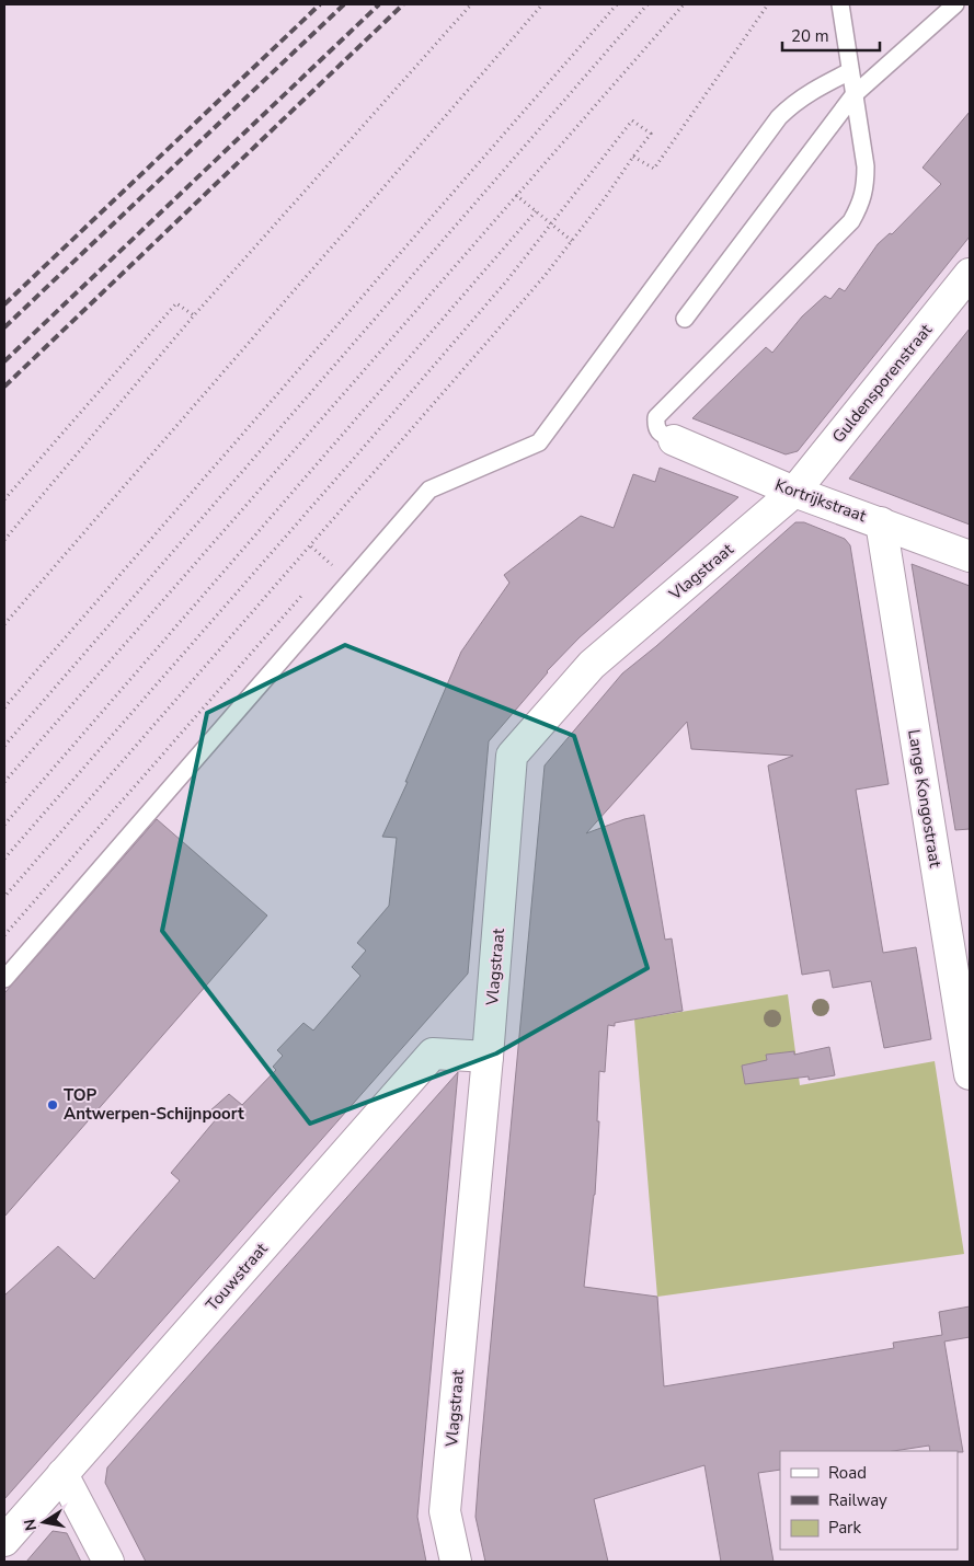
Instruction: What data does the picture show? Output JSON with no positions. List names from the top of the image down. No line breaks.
{"streets":{"street":["Guldensporenstraat","Kortrijkstraat","Vlagstraat","Lange Kongostraat","Touwstraat"]},"crossings":[["Guldensporenstraat","Kortrijkstraat"],["Guldensporenstraat","Vlagstraat"],["Kortrijkstraat","Vlagstraat"],["Kortrijkstraat","Lange Kongostraat"],["Vlagstraat","Touwstraat"]],"places":["TOP Antwerpen-Schijnpoort"],"legend":["Road","Railway","Park"],"scale_bar":"20 m","north":"left"}
